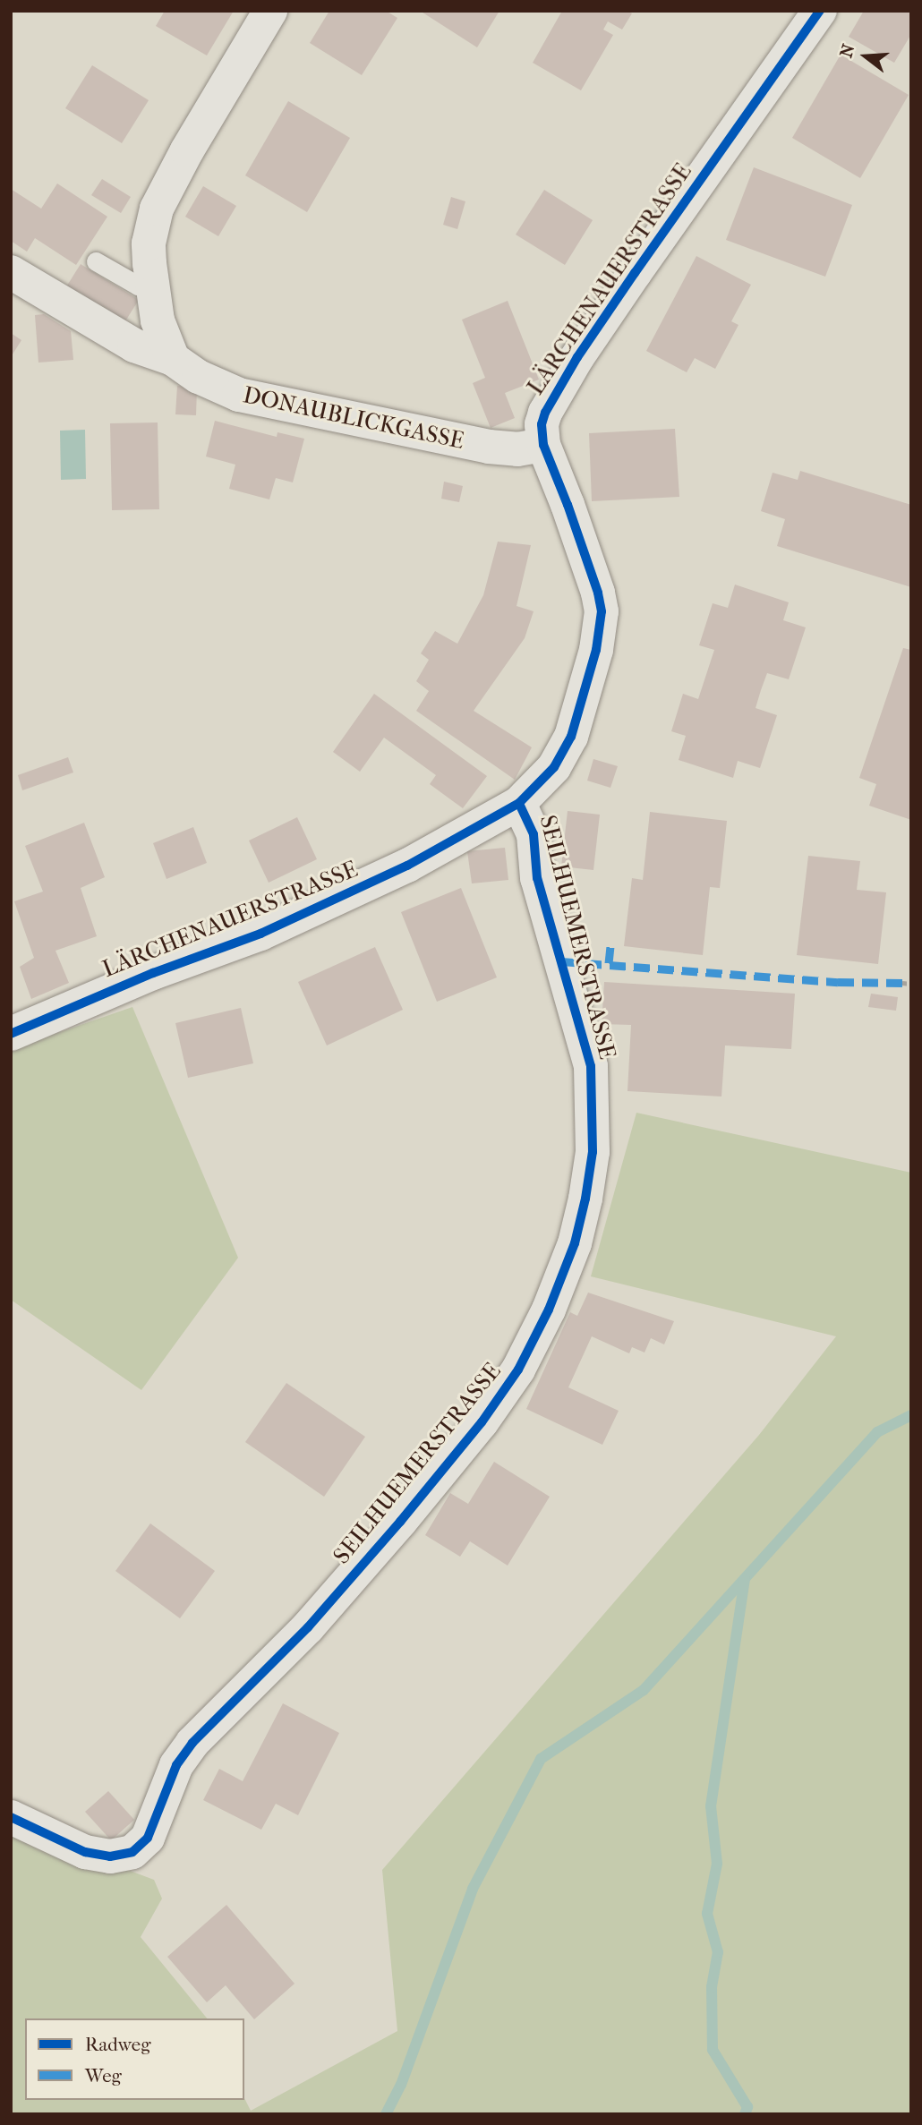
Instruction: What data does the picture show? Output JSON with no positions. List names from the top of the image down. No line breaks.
{"streets":{"street":["LÄRCHENAUERSTRASSE","DONAUBLICKGASSE","SEILHUEMERSTRASSE"]},"crossings":[["LÄRCHENAUERSTRASSE","DONAUBLICKGASSE"],["LÄRCHENAUERSTRASSE","SEILHUEMERSTRASSE"]],"legend":["Radweg","Weg"],"north":"left"}
